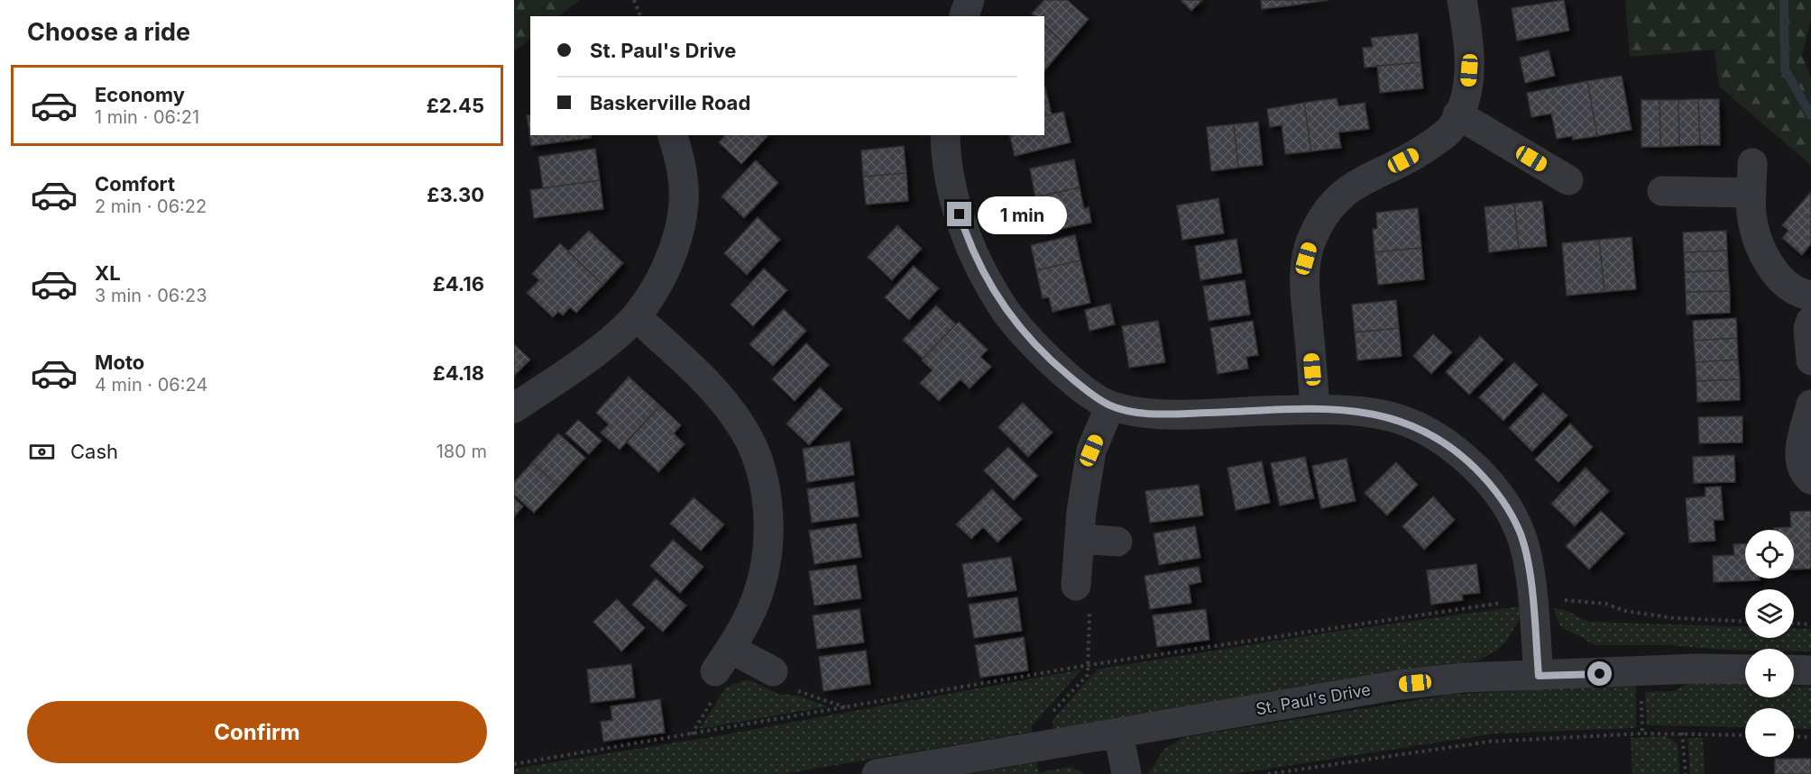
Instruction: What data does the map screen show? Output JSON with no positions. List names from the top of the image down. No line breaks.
{"streets":{"street":["St. Paul's Drive"]},"page":{"heading":"Choose a ride","banner":["St. Paul's Drive","Baskerville Road"],"list":[{"name":"Economy","note":"1 min · 06:21","value":"£2.45"},{"name":"Comfort","note":"2 min · 06:22","value":"£3.30"},{"name":"XL","note":"3 min · 06:23","value":"£4.16"},{"name":"Moto","note":"4 min · 06:24","value":"£4.18"}],"bubble":"1 min","pay":["Cash","180 m"],"map_buttons":["+","−"],"buttons":"Confirm"}}
